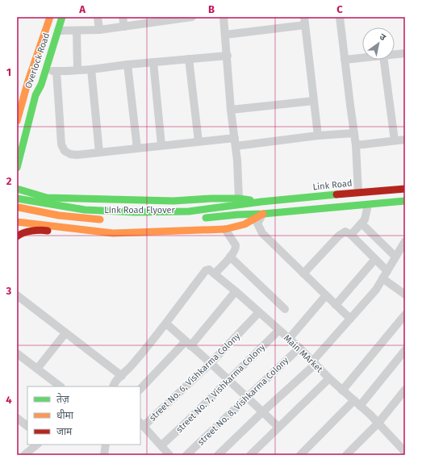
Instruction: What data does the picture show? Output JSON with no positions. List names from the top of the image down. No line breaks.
{"streets":{"street":["Overlock Road","Link Road","Link Road Flyover","Main MArket","street No. 6, Vishkarma Colony","street No. 7, Vishkarma Colony","street No. 8, Vishkarma Colony"]},"crossings":[["Link Road","Link Road Flyover"],["Main MArket","street No. 6, Vishkarma Colony"],["Main MArket","street No. 7, Vishkarma Colony"],["Main MArket","street No. 8, Vishkarma Colony"]],"legend":["तेज़","धीमा","जाम"],"north":"top right","grid":{"columns":["A","B","C"],"rows":["1","2","3","4"]}}
